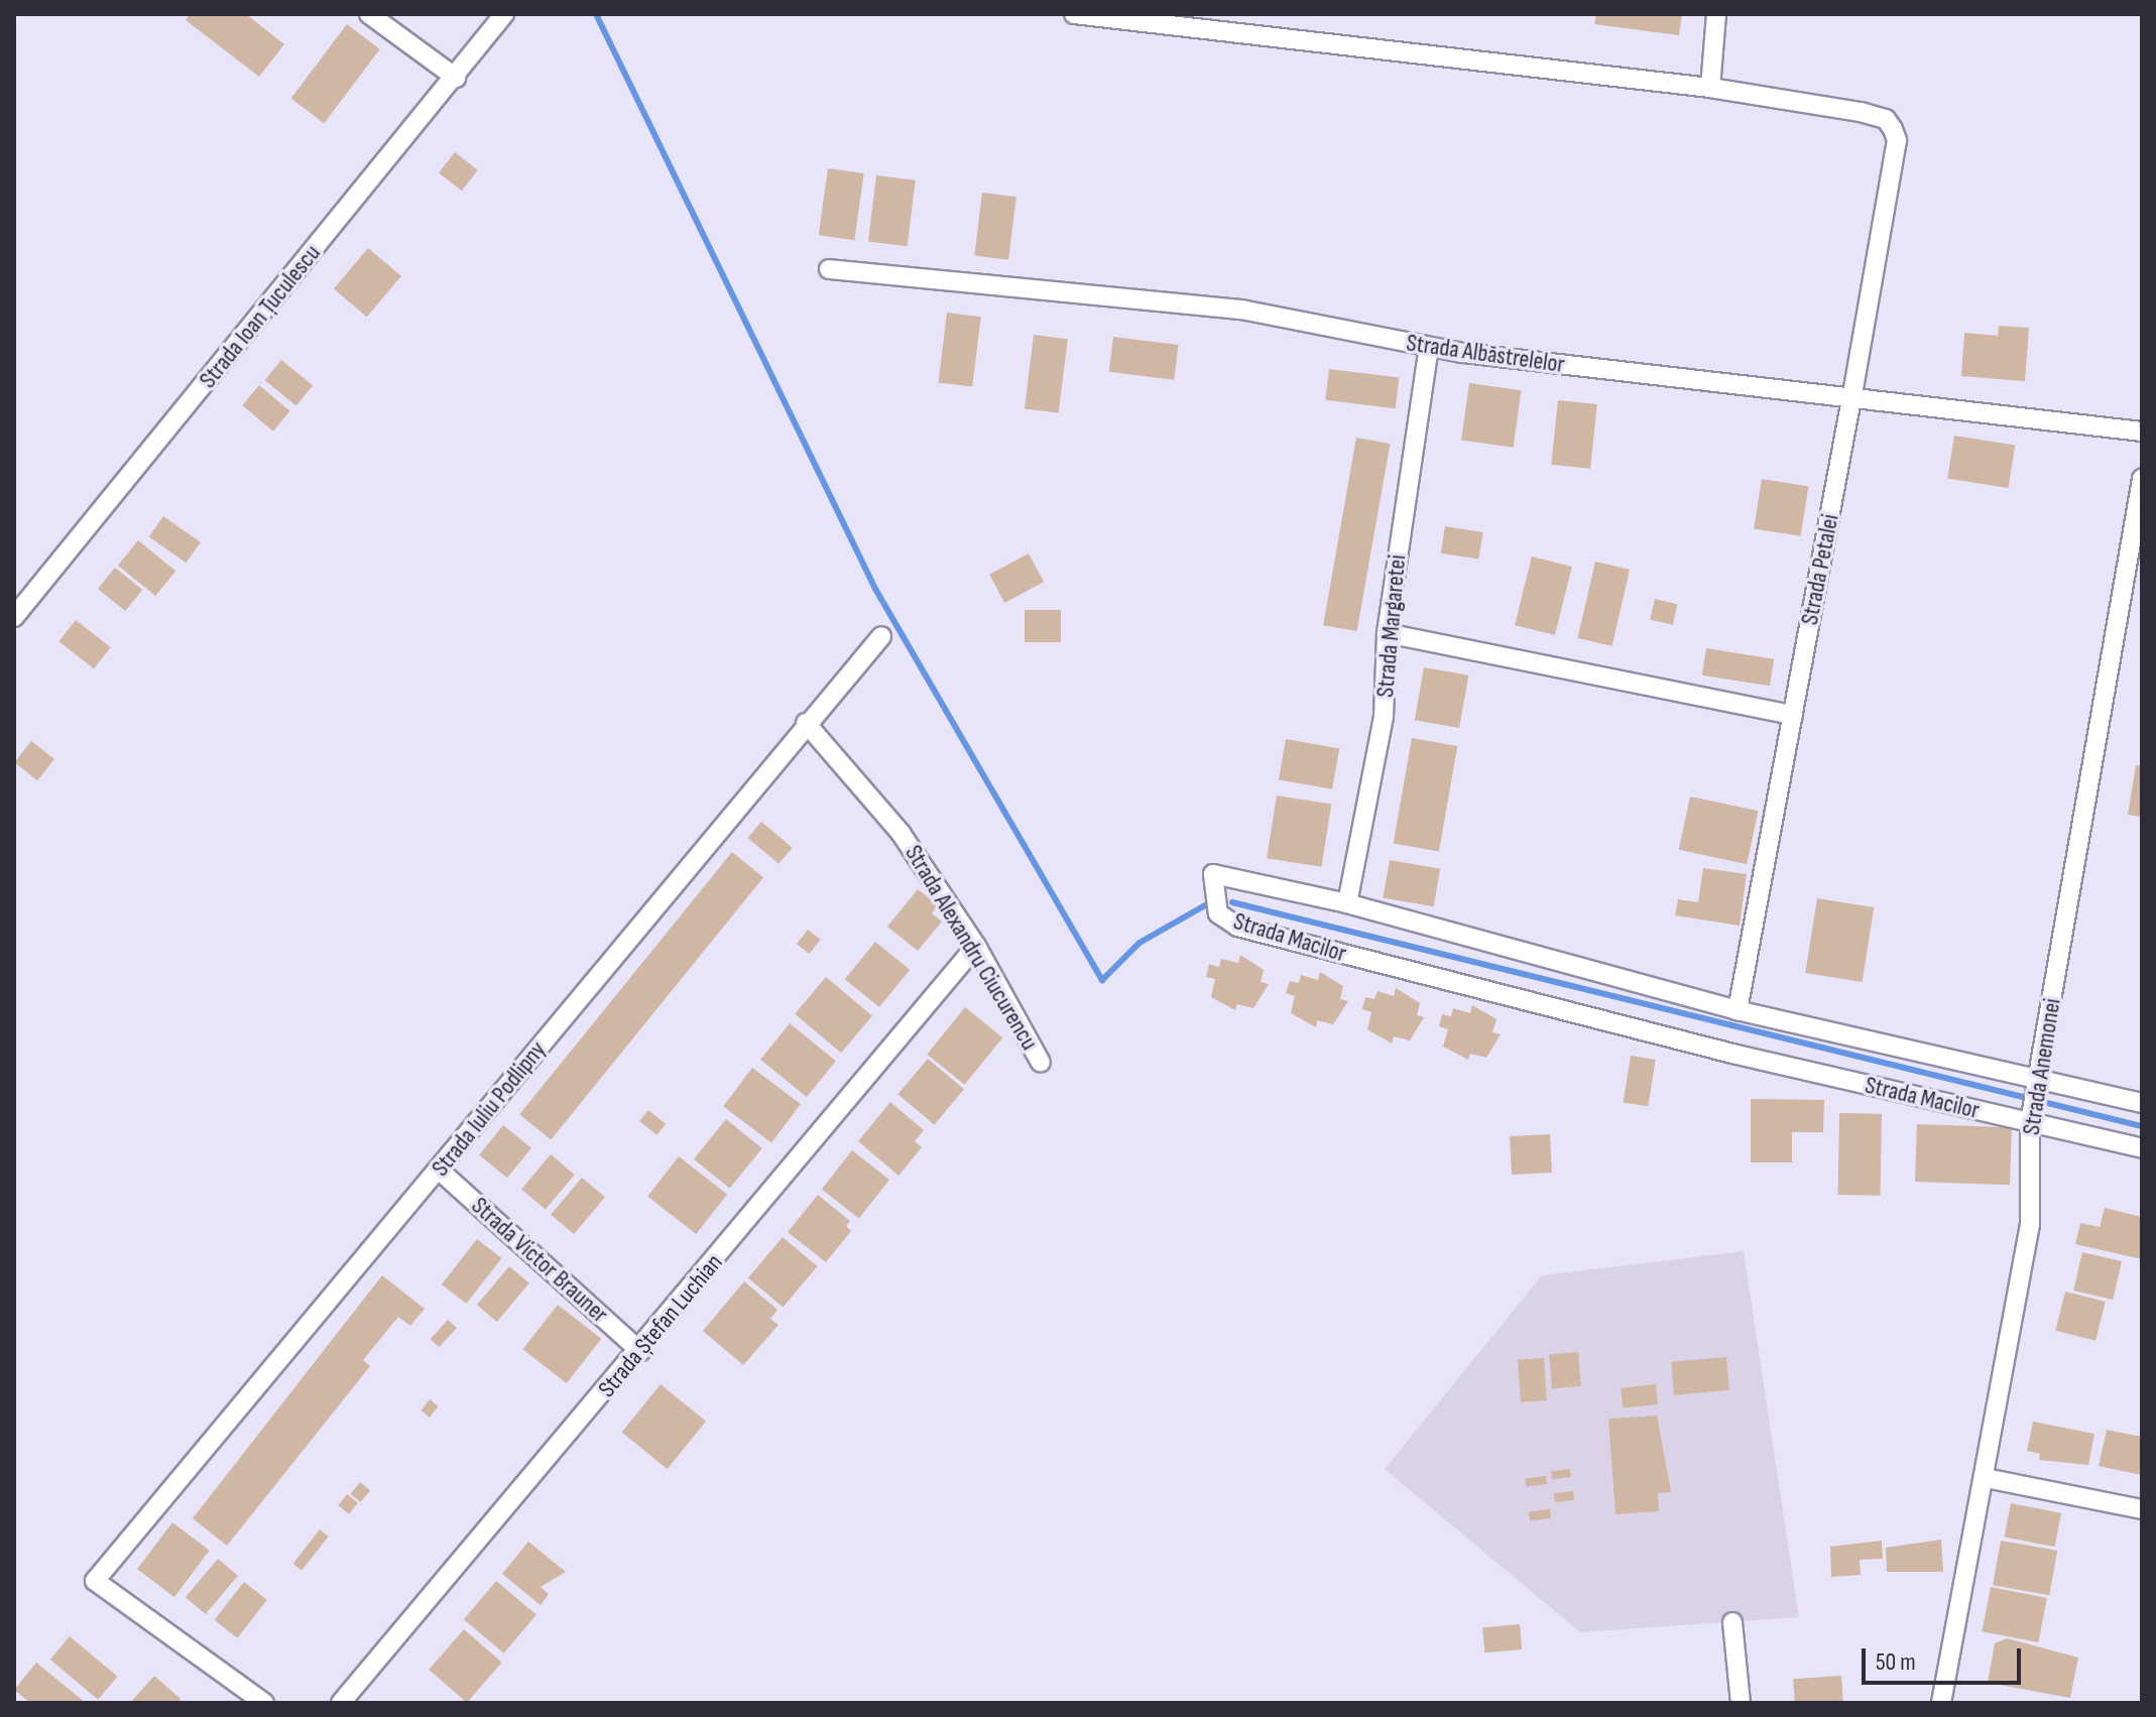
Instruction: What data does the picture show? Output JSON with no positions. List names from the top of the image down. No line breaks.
{"streets":{"street":["Strada Ioan Țuculescu","Strada Albăstrelelor","Strada Petalei","Strada Margaretei","Strada Macilor","Strada Alexandru Ciucurencu","Strada Anemonei","Strada Iuliu Podlipny","Strada Victor Brauner","Strada Ștefan Luchian"]},"crossings":[["Strada Albăstrelelor","Strada Petalei"],["Strada Albăstrelelor","Strada Margaretei"],["Strada Petalei","Strada Macilor"],["Strada Margaretei","Strada Macilor"],["Strada Macilor","Strada Anemonei"],["Strada Alexandru Ciucurencu","Strada Iuliu Podlipny"],["Strada Alexandru Ciucurencu","Strada Ștefan Luchian"],["Strada Iuliu Podlipny","Strada Victor Brauner"],["Strada Victor Brauner","Strada Ștefan Luchian"]],"scale_bar":"50 m"}
